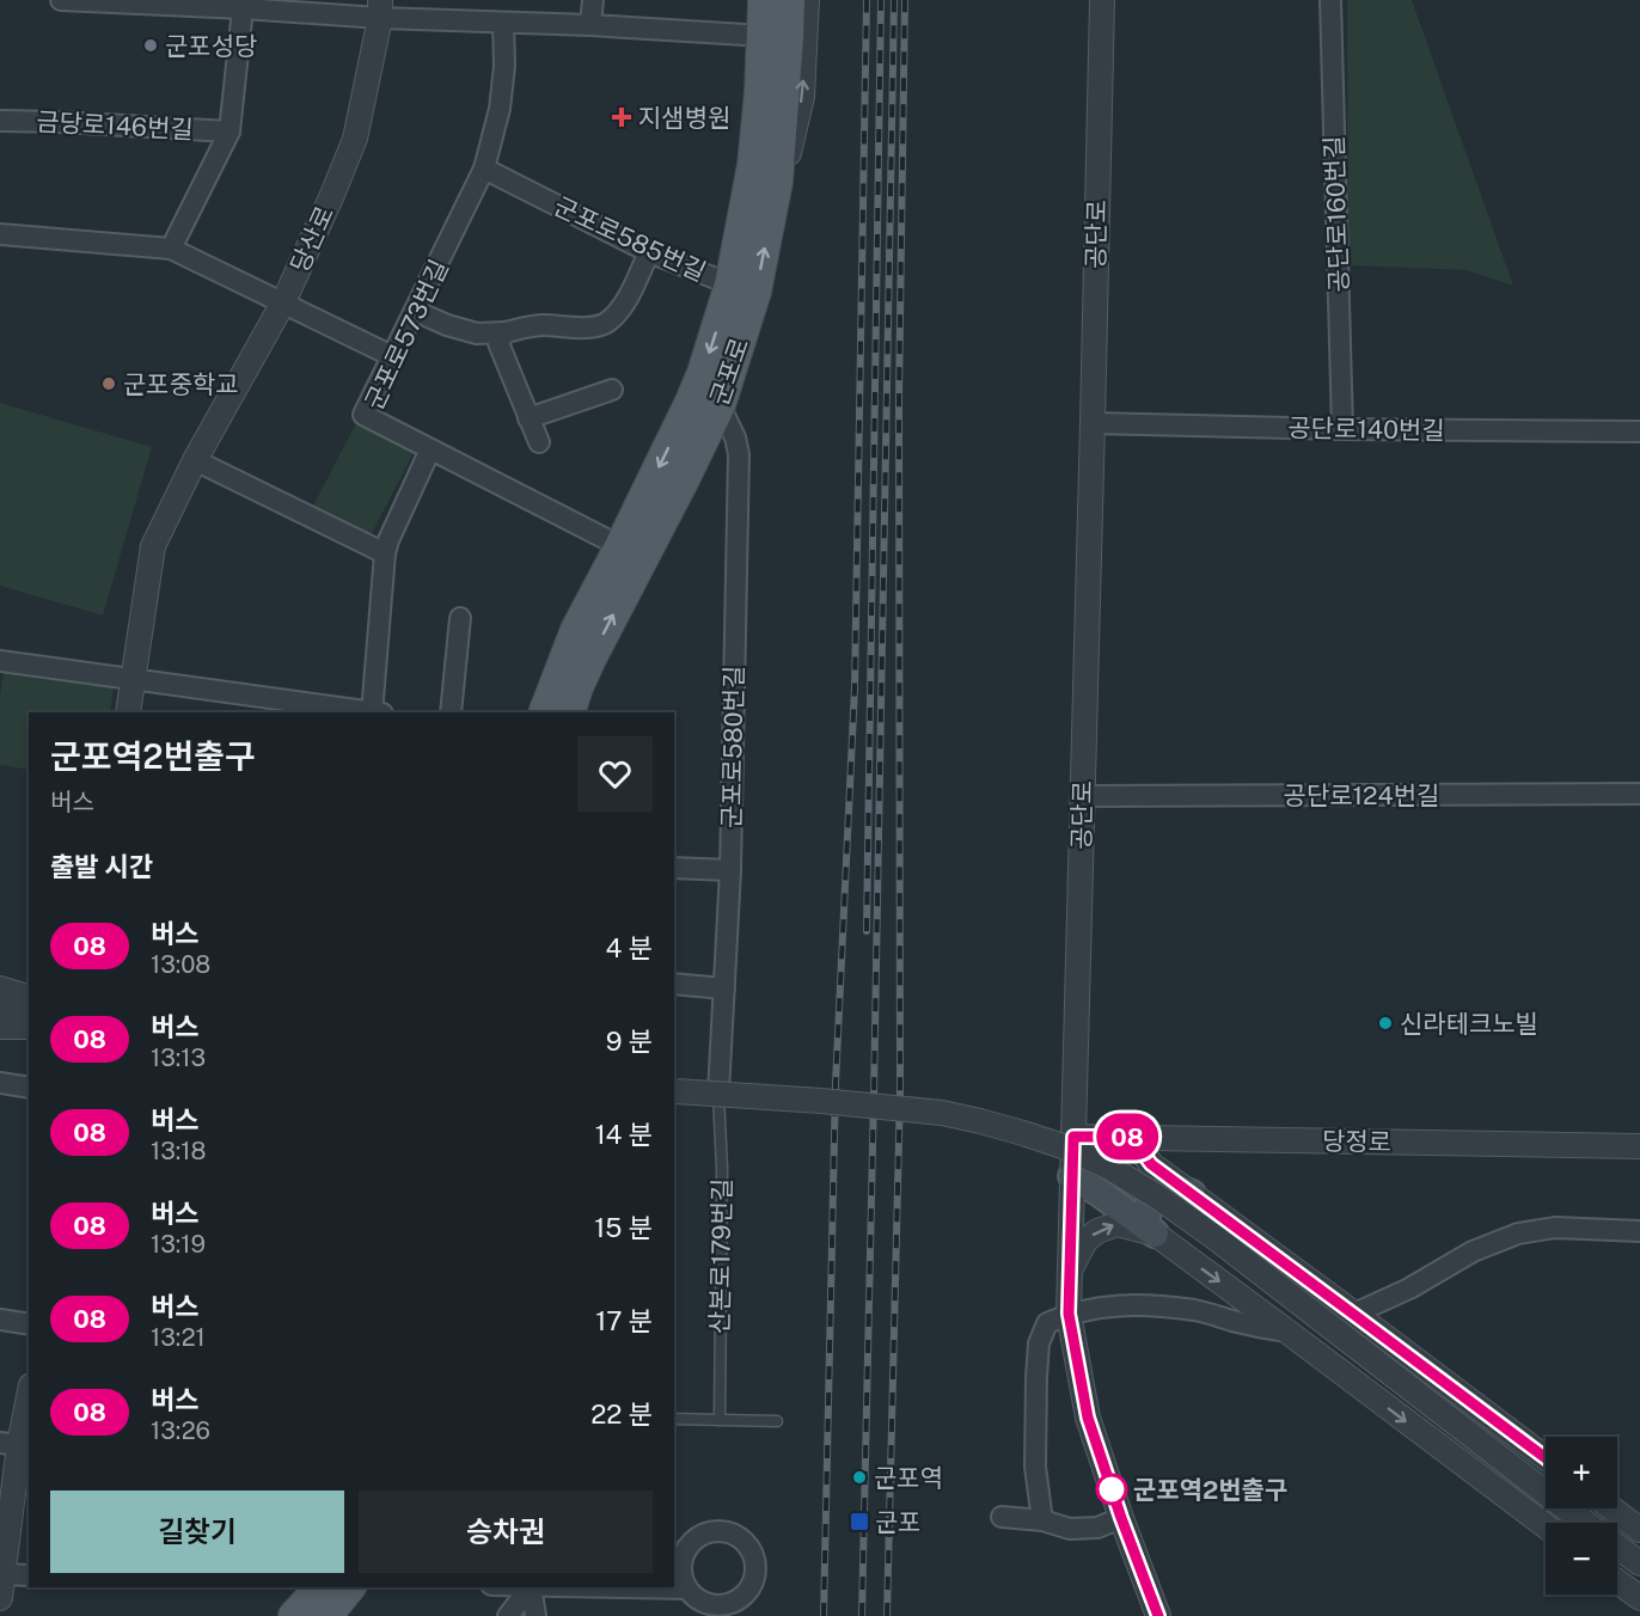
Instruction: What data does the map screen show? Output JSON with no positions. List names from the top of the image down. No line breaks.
{"streets":{"main road":["군포로"],"street":["금당로146번길","공단로160번길","공단로","당산로","군포로585번길","군포로573번길","공단로140번길","군포로580번길","공단로124번길","당정로"],"lane":["산본로179번길"]},"crossings":[["공단로160번길","공단로140번길"],["공단로","공단로140번길"],["공단로","공단로124번길"],["공단로","당정로"],["군포로585번길","군포로573번길"],["군포로585번길","군포로"],["군포로573번길","군포로"],["군포로","군포로580번길"],["군포로580번길","산본로179번길"]],"places":{"other":["군포성당","군포중학교","신라테크노빌","군포역","군포역2번출구"],"health":["지샘병원"],"transit":["군포"]},"lines":["bus line 08"],"page":{"on_map":"08","heading":[["군포역2번출구","버스"],"출발 시간"],"list":[{"mark":"08","name":"버스","note":"13:08","value":"4 분"},{"mark":"08","name":"버스","note":"13:13","value":"9 분"},{"mark":"08","name":"버스","note":"13:18","value":"14 분"},{"mark":"08","name":"버스","note":"13:19","value":"15 분"},{"mark":"08","name":"버스","note":"13:21","value":"17 분"},{"mark":"08","name":"버스","note":"13:26","value":"22 분"}],"map_buttons":["+","−"],"buttons":["길찾기","승차권"]}}
